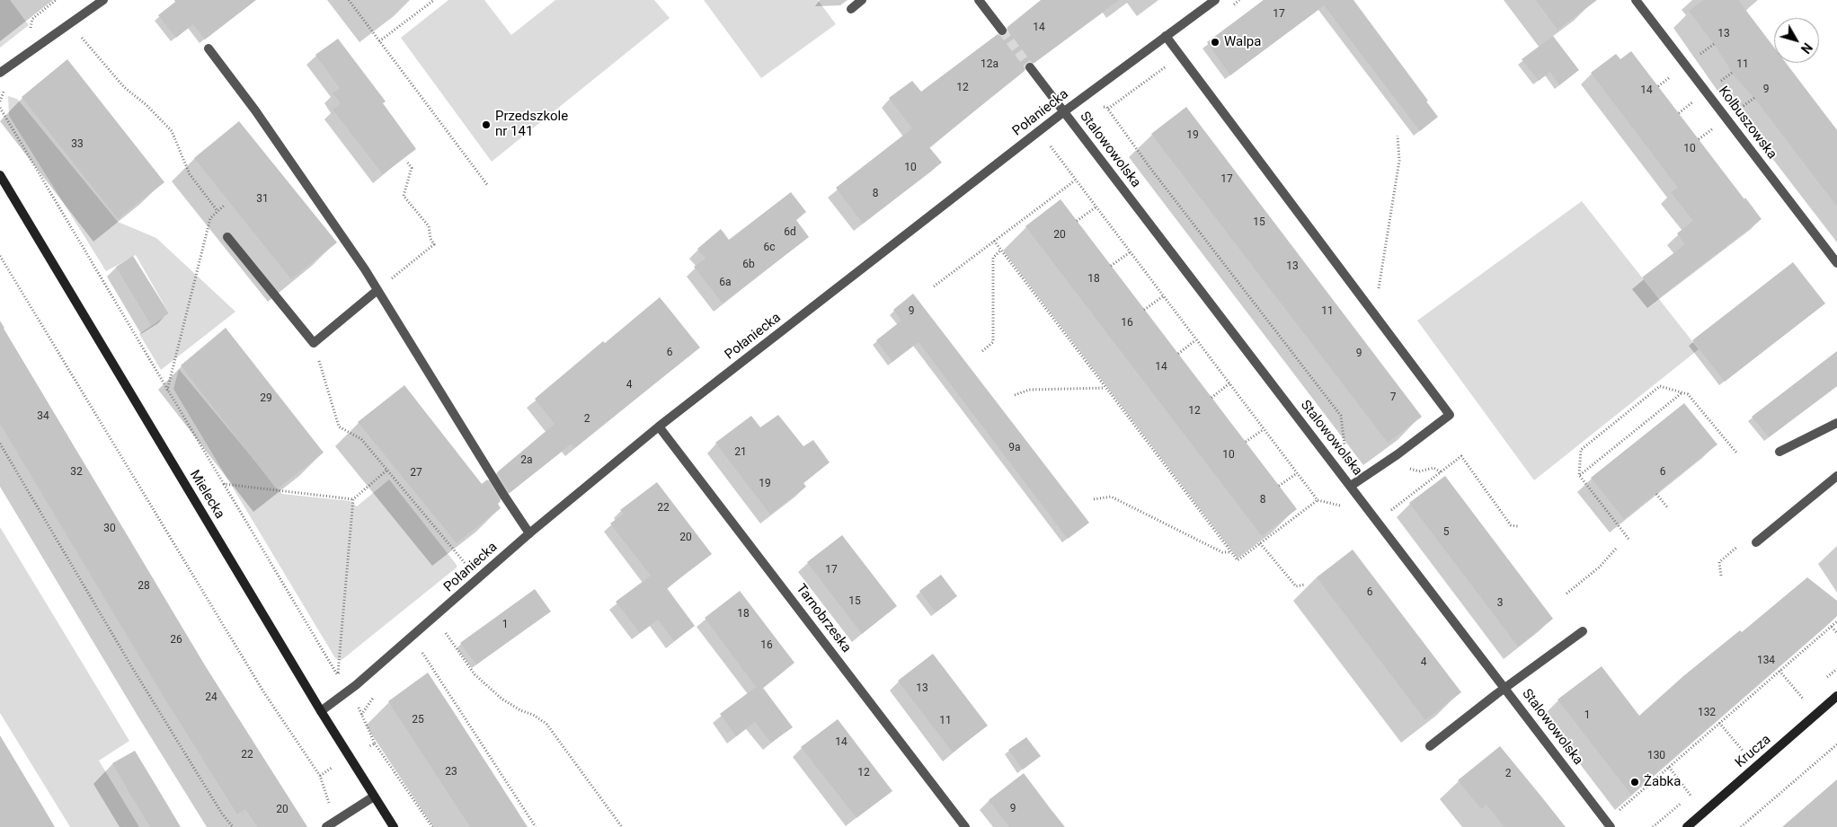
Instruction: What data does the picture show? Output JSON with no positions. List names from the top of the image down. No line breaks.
{"streets":{"street":["Połaniecka","Kolbuszowska","Stalowowolska","Mielecka","Tarnobrzeska","Krucza"]},"crossings":[["Połaniecka","Stalowowolska"],["Połaniecka","Mielecka"],["Połaniecka","Tarnobrzeska"]],"places":["Walpa","Przedszkole nr 141","Żabka"],"house_numbers":["17","14","13","12a","11","12","9","14","19","33","10","10","17","8","31","15","6d","20","6c","6b","13","18","6a","9","11","16","6","9","14","4","7","29","12","34","2","9a","21","10","2a","32","6","27","19","8","22","30","5","20","17","28","6","15","3","18","1","26","16","134","4","13","24","132","1","25","11","14","22","130","23","12","2","9","20"],"north":"bottom right"}
